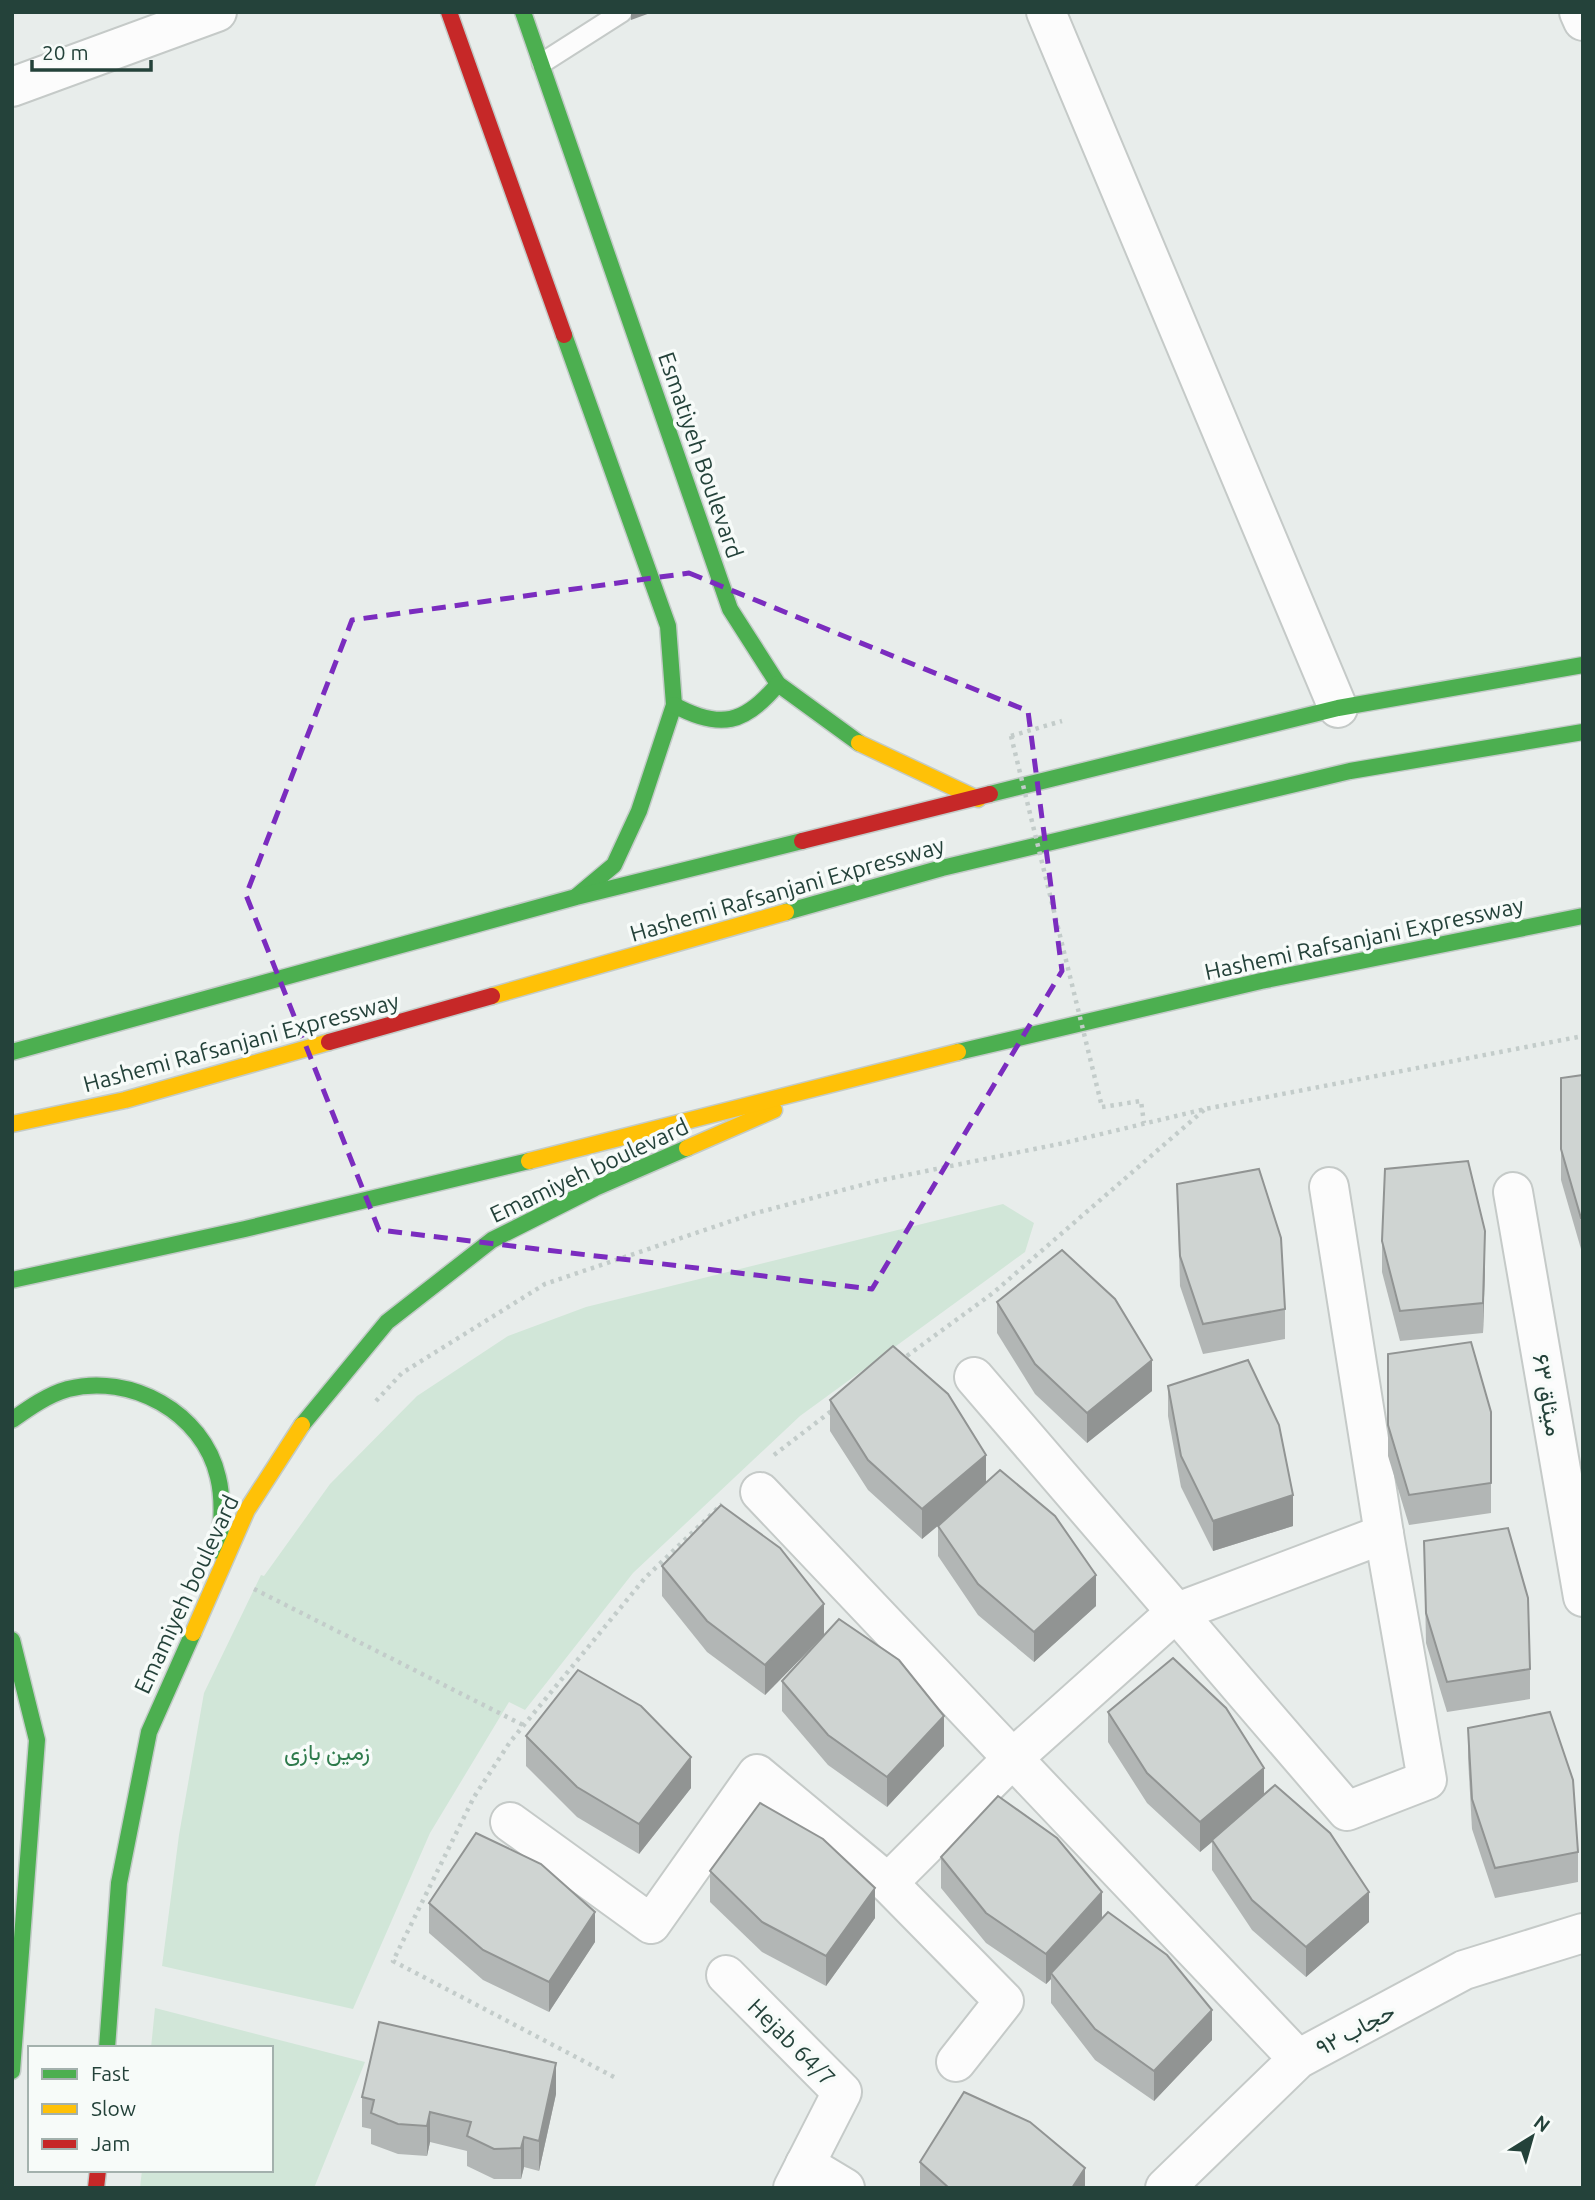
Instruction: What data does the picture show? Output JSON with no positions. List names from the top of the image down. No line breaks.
{"streets":{"main road":["Esmatiyeh Boulevard","Hashemi Rafsanjani Expressway","Emamiyeh boulevard"],"street":["میثاق ۶۳","حجاب ۹۲","Hejab 64/7"]},"crossings":[["Hashemi Rafsanjani Expressway","Emamiyeh boulevard"]],"parks":["زمین بازی"],"legend":["Fast","Slow","Jam"],"scale_bar":"20 m","north":"top right"}
